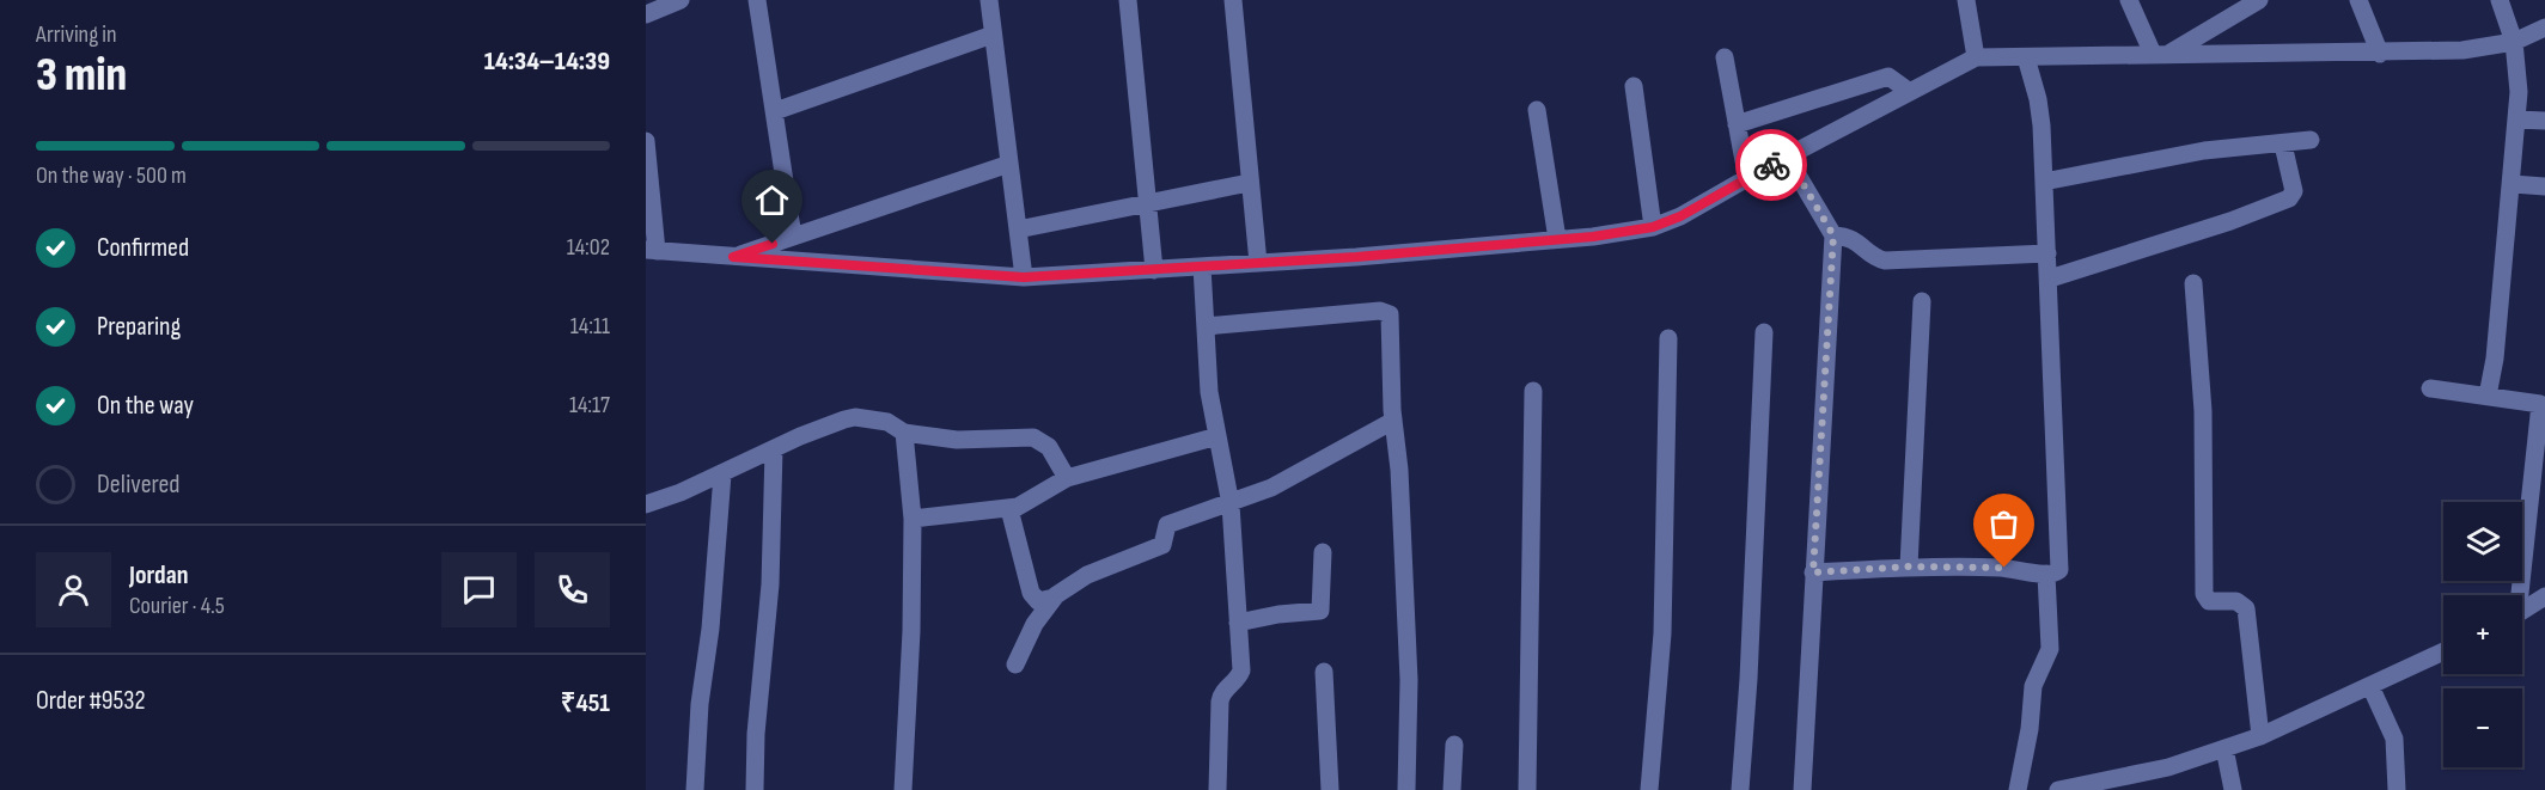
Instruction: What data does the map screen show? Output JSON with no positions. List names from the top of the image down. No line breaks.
{"page":{"heading":["3 min","Arriving in","14:34–14:39"],"panel":["Jordan","Courier · 4.5","Order #9532","₹451"],"bar":"On the way · 500 m","list":[["Confirmed","14:02"],["Preparing","14:11"],["On the way","14:17"],"Delivered"],"map_buttons":["+","−"]}}
